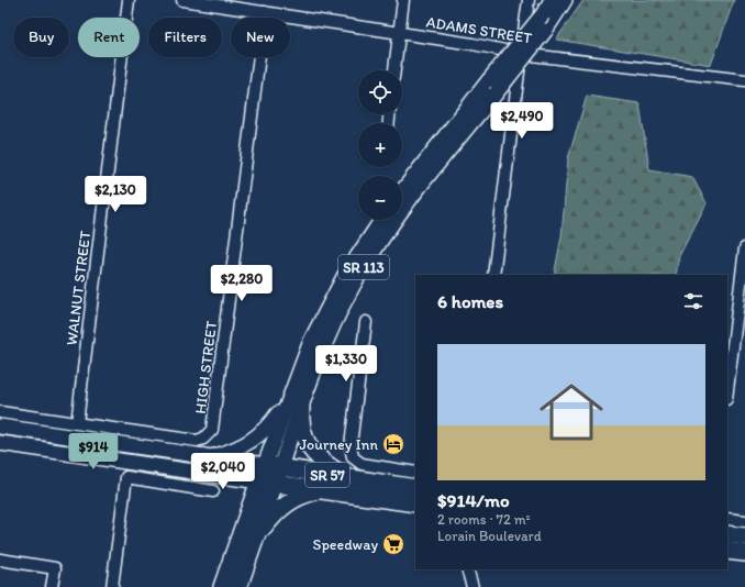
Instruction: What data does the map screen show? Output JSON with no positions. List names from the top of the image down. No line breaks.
{"streets":{"highway":["SR 57"],"main road":["SR 113"],"street":["ADAMS STREET","WALNUT STREET","HIGH STREET"]},"crossings":[["ADAMS STREET","HIGH STREET"],["SR 113","SR 57"],["WALNUT STREET","HIGH STREET"]],"places":{"hotel":["Journey Inn"],"supermarket":["Speedway"]},"page":{"chip":["Buy","Rent","Filters","New"],"map_buttons":["+","−"],"price":["$2,490","$2,130","$2,280","$1,330","$914","$2,040"],"heading":"6 homes","list":[{"name":"$914/mo","note":"2 rooms · 72 m² · Lorain Boulevard"}]}}
